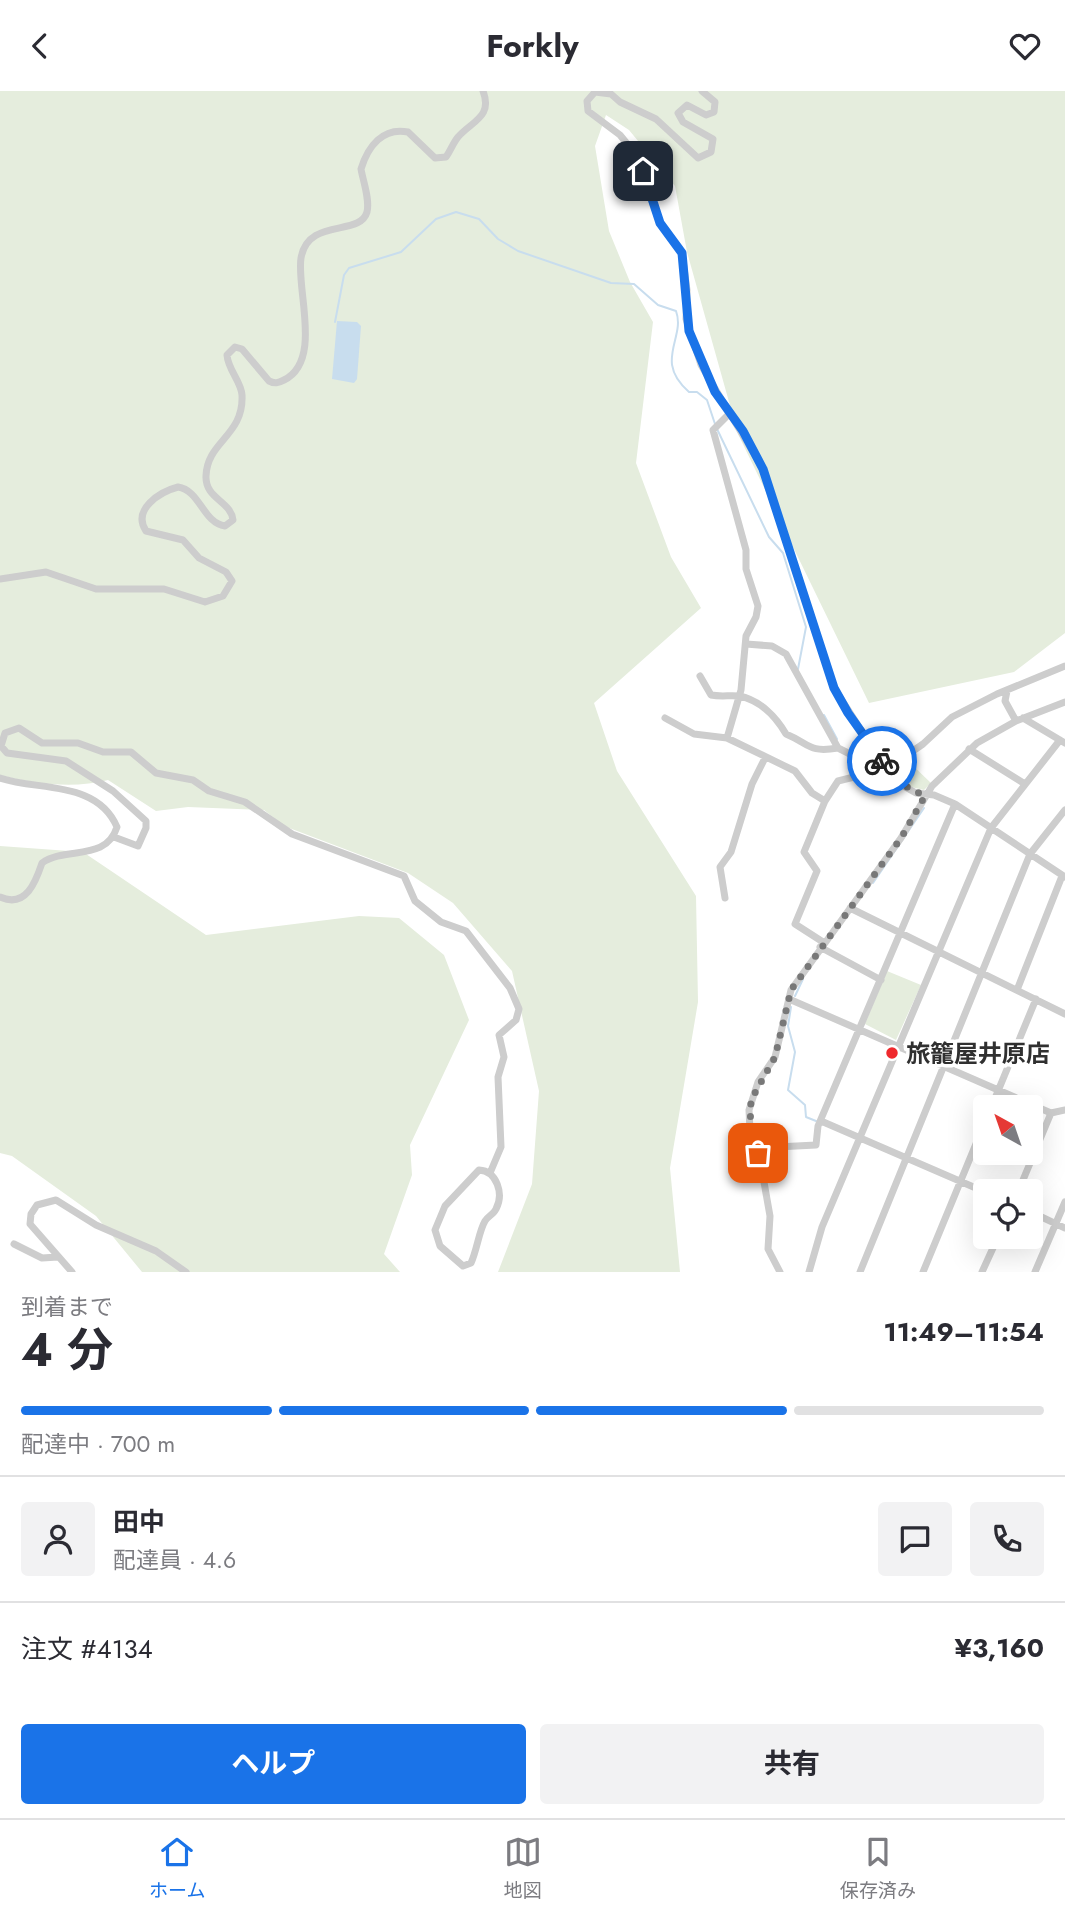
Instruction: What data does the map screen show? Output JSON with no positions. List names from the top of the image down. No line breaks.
{"places":["旅籠屋井原店"],"north":"top left","page":{"header":"Forkly","heading":["4 分","到着まで","11:49–11:54"],"panel":["田中","配達員 · 4.6","注文 #4134","¥3,160"],"bar":"配達中 · 700 m","buttons":["ヘルプ","共有"],"tabs":["ホーム","地図","保存済み"]}}
